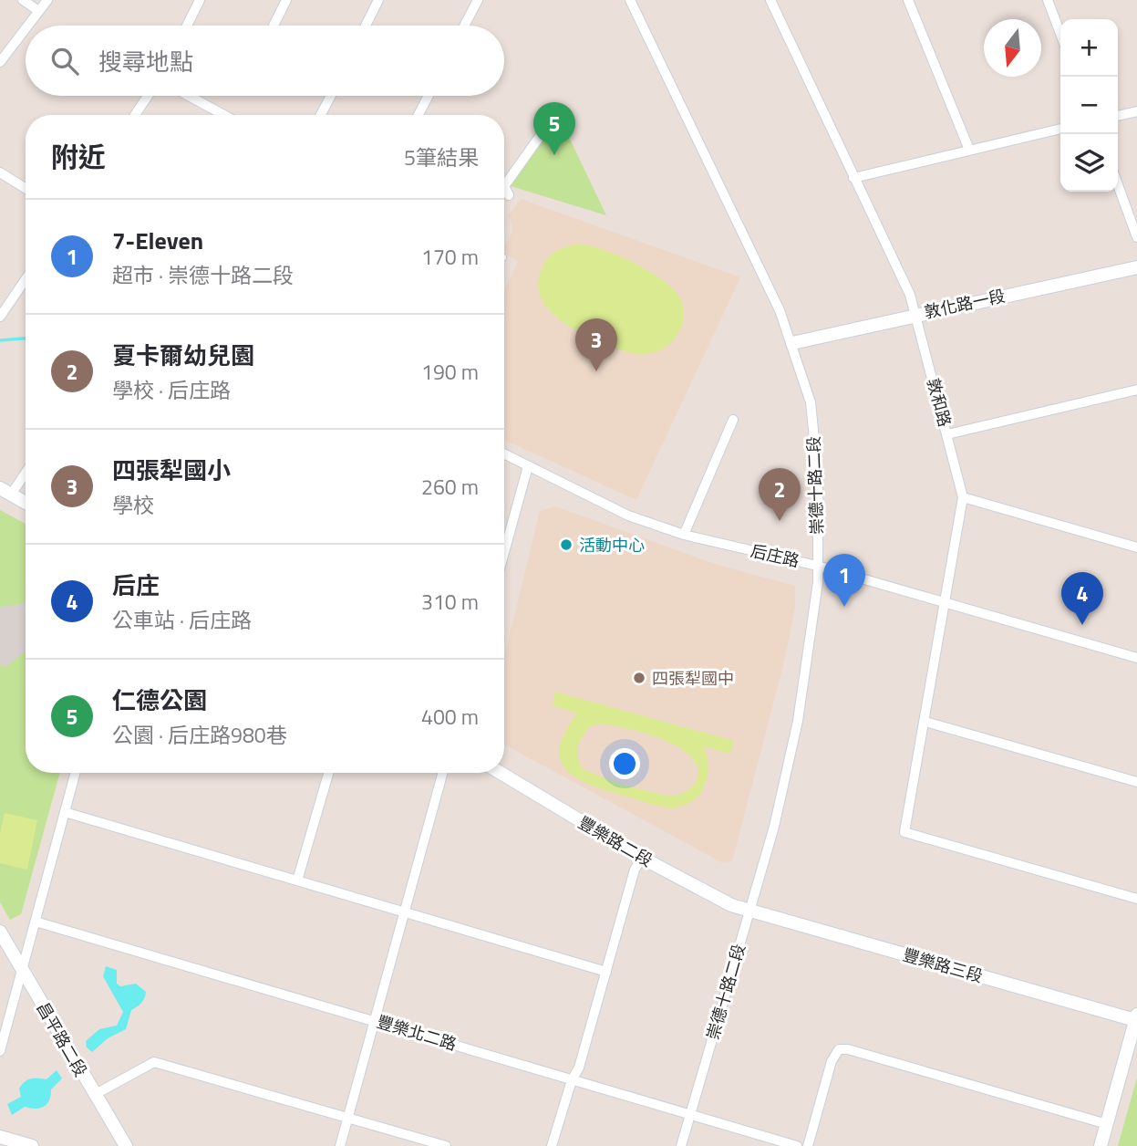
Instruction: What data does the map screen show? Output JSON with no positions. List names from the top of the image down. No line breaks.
{"streets":{"street":["敦化路一段","敦和路","崇德十路二段","后庄路","豐樂路二段","豐樂路三段","豐樂北二路","昌平路二段"]},"crossings":[["敦化路一段","敦和路"],["敦化路一段","崇德十路二段"],["敦和路","后庄路"],["崇德十路二段","后庄路"],["崇德十路二段","豐樂路二段"],["崇德十路二段","豐樂路三段"],["崇德十路二段","豐樂北二路"],["豐樂路二段","豐樂路三段"]],"places":["活動中心","四張犁國中"],"north":"bottom","page":{"map_buttons":["+","−"],"search":"搜尋地點","pins":["5","3","2","1","4"],"heading":["附近","5筆結果"],"list":[{"mark":"1","name":"7-Eleven","note":"超市 · 崇德十路二段","value":"170 m"},{"mark":"2","name":"夏卡爾幼兒園","note":"學校 · 后庄路","value":"190 m"},{"mark":"3","name":"四張犁國小","note":"學校","value":"260 m"},{"mark":"4","name":"后庄","note":"公車站 · 后庄路","value":"310 m"},{"mark":"5","name":"仁德公園","note":"公園 · 后庄路980巷","value":"400 m"}]}}
